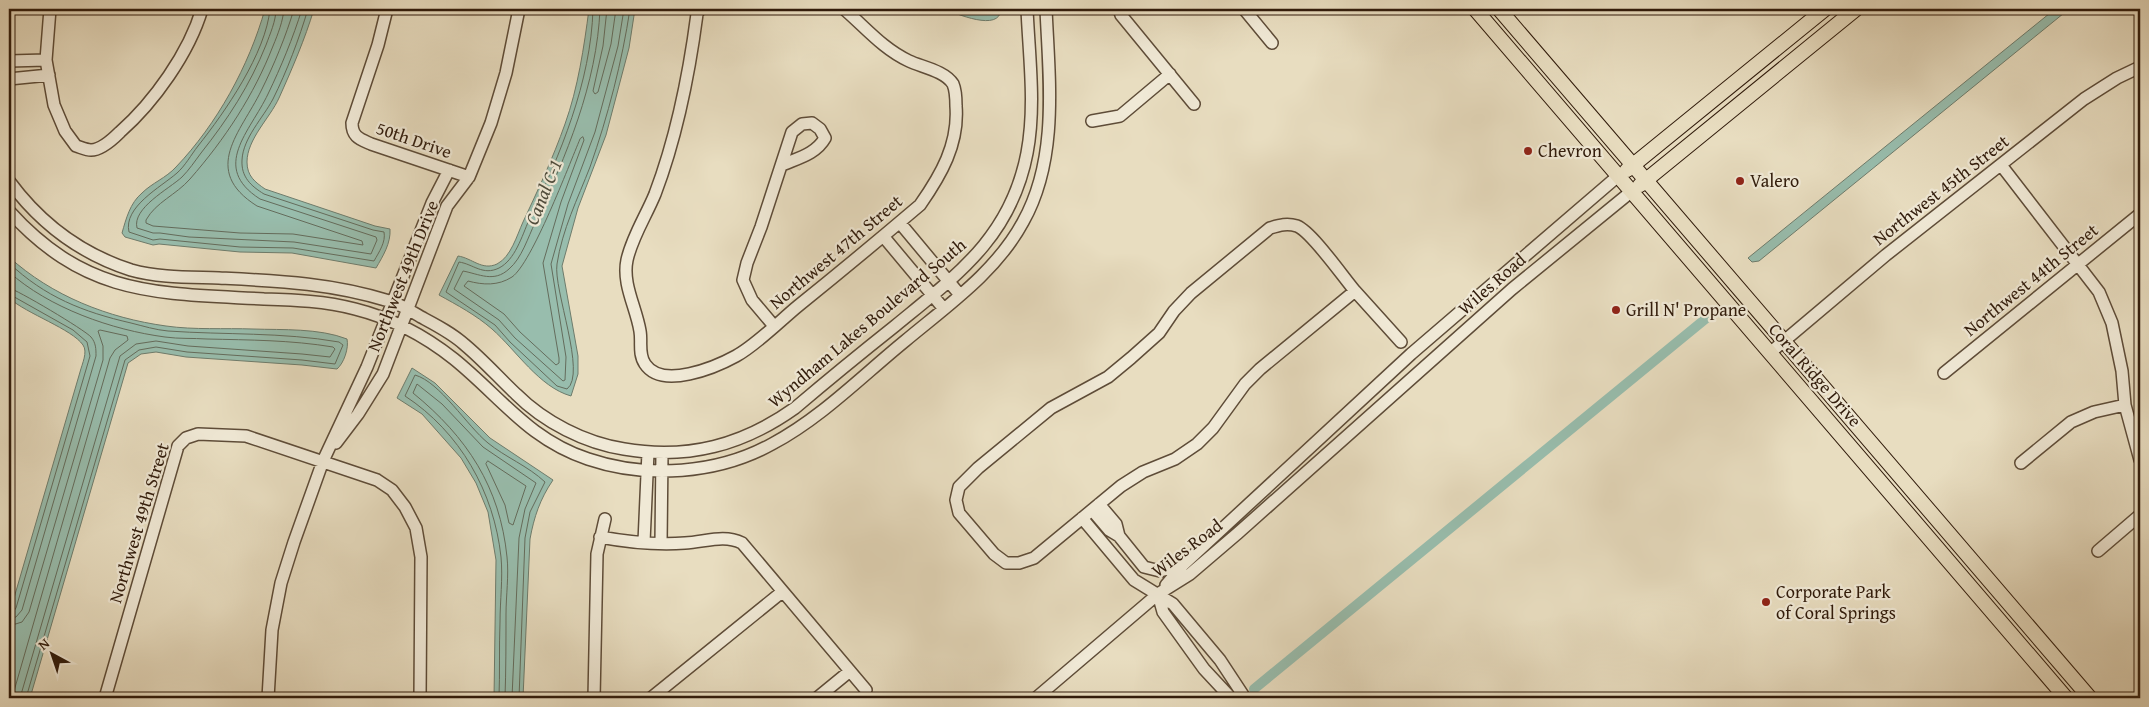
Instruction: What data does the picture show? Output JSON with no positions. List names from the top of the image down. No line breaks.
{"streets":{"main road":["Wiles Road","Coral Ridge Drive"],"street":["50th Drive","Northwest 45th Street","Northwest 47th Street","Northwest 49th Drive","Northwest 44th Street","Wyndham Lakes Boulevard South","Northwest 49th Street"]},"crossings":[["50th Drive","Northwest 49th Drive"],["Northwest 45th Street","Coral Ridge Drive"],["Northwest 49th Drive","Wyndham Lakes Boulevard South"],["Northwest 49th Drive","Northwest 49th Street"],["Wiles Road","Coral Ridge Drive"]],"water":["Canal C-1"],"places":["Chevron","Valero","Grill N' Propane","Corporate Park of Coral Springs"],"north":"top left"}
